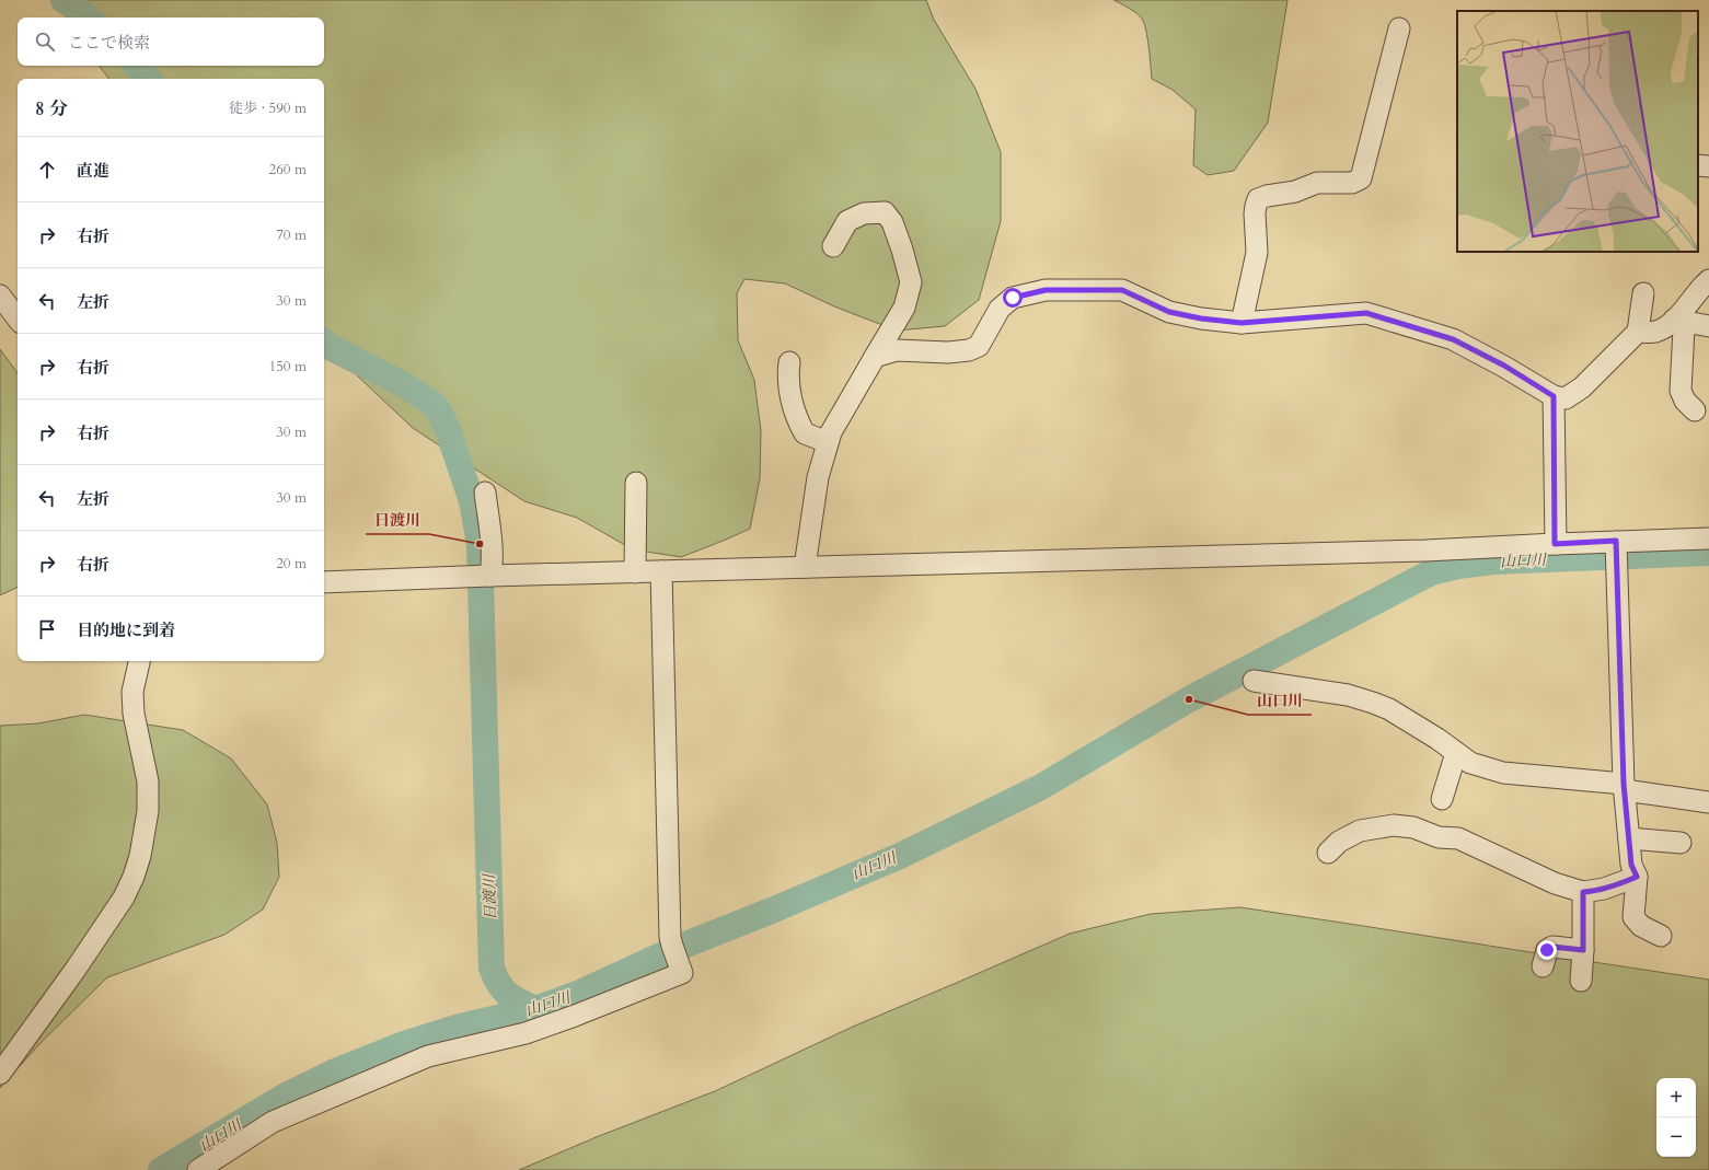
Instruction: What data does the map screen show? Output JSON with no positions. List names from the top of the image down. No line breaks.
{"water":["山口川","日渡川"],"places":["日渡川","山口川"],"page":{"search":"ここで検索","heading":["8 分","徒歩 · 590 m"],"list":[["直進","260 m"],["右折","70 m"],["左折","30 m"],["右折","150 m"],["右折","30 m"],["左折","30 m"],["右折","20 m"],"目的地に到着"],"map_buttons":["+","−"]}}
